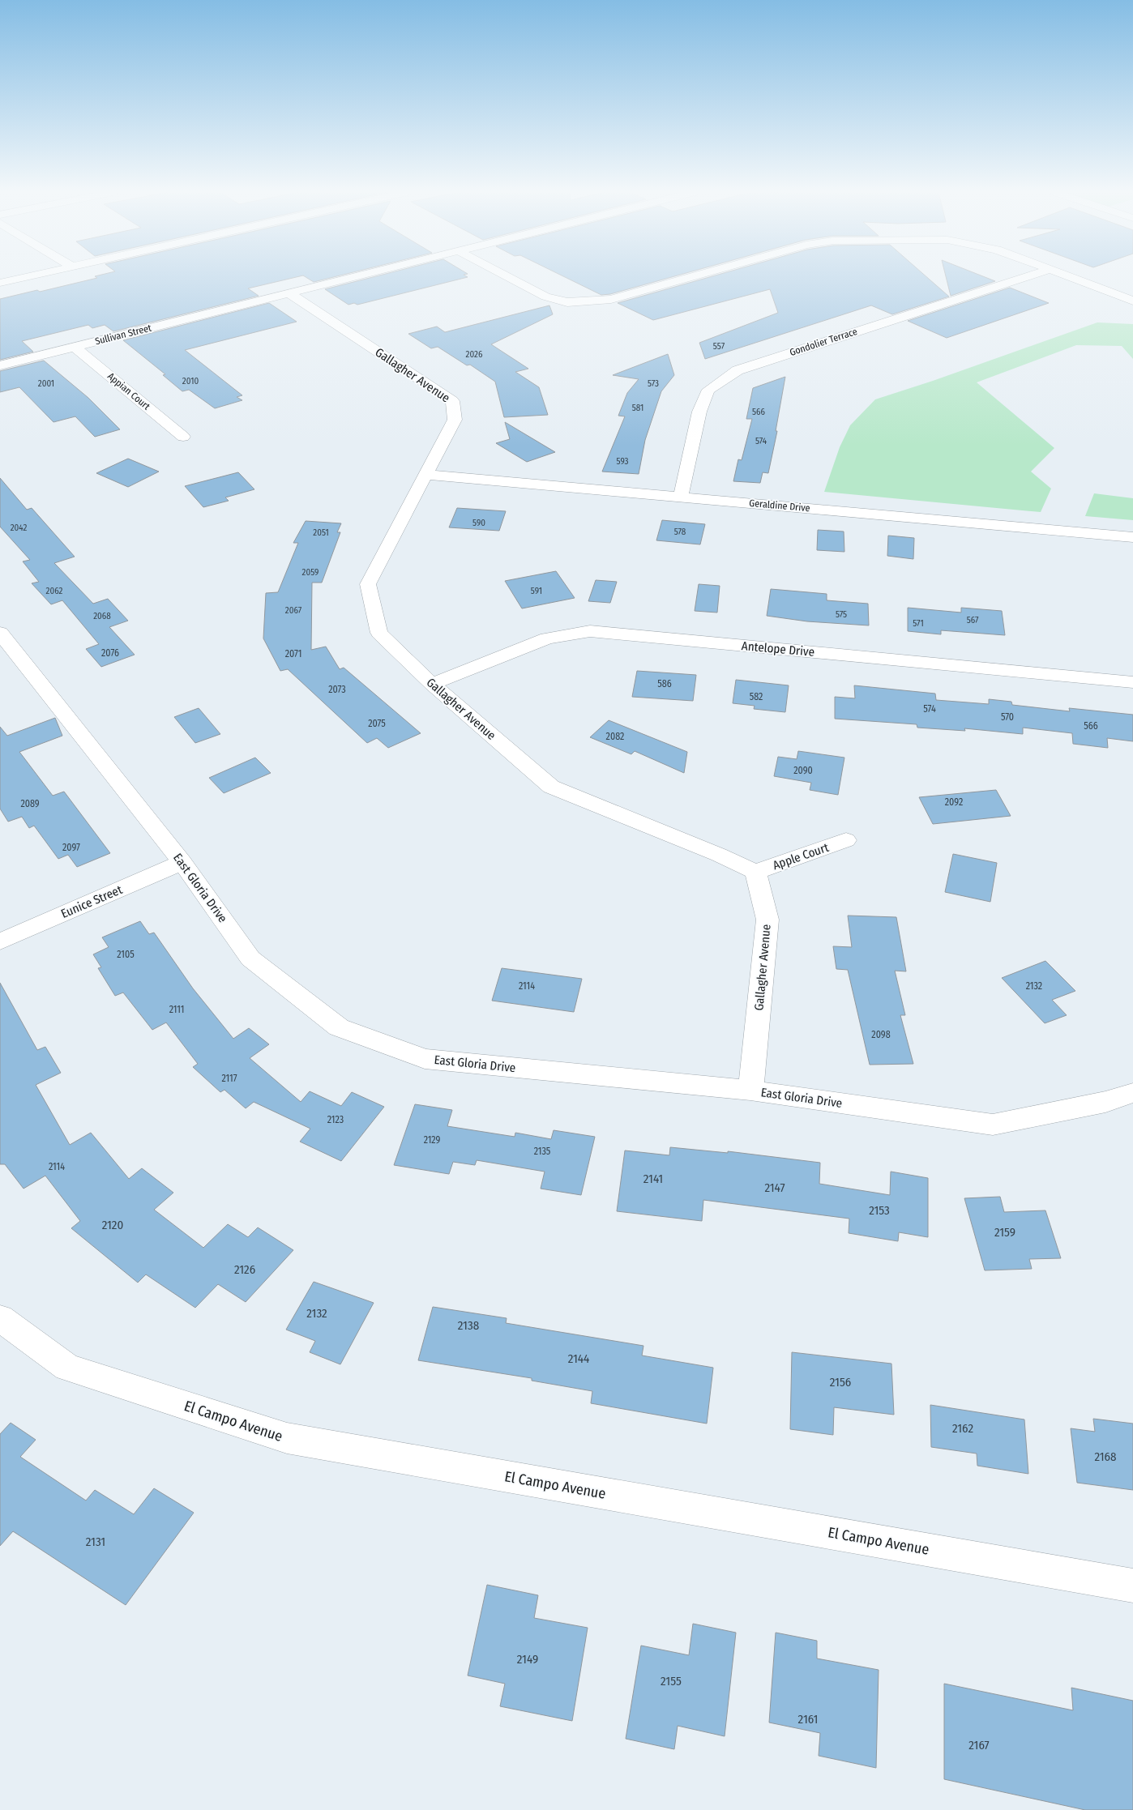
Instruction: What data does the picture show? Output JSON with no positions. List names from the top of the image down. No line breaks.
{"streets":{"street":["Sullivan Street","Gondolier Terrace","Gallagher Avenue","Appian Court","Geraldine Drive","Antelope Drive","Apple Court","East Gloria Drive","Eunice Street","El Campo Avenue"]},"crossings":[["Sullivan Street","Gallagher Avenue"],["Sullivan Street","Appian Court"],["Gondolier Terrace","Geraldine Drive"],["Gallagher Avenue","Geraldine Drive"],["Gallagher Avenue","Antelope Drive"],["Gallagher Avenue","Apple Court"],["Gallagher Avenue","East Gloria Drive"],["East Gloria Drive","Eunice Street"]],"house_numbers":["557","2026","2010","2001","573","581","566","574","593","590","2042","578","2051","2059","2062","591","2067","575","2068","567","571","2076","2071","586","2073","582","574","570","2075","566","2082","2090","2092","2089","2097","2105","2114","2132","2111","2098","2117","2123","2129","2135","2114","2141","2147","2153","2120","2159","2126","2132","2138","2144","2156","2162","2168","2131","2149","2155","2161","2167"]}
